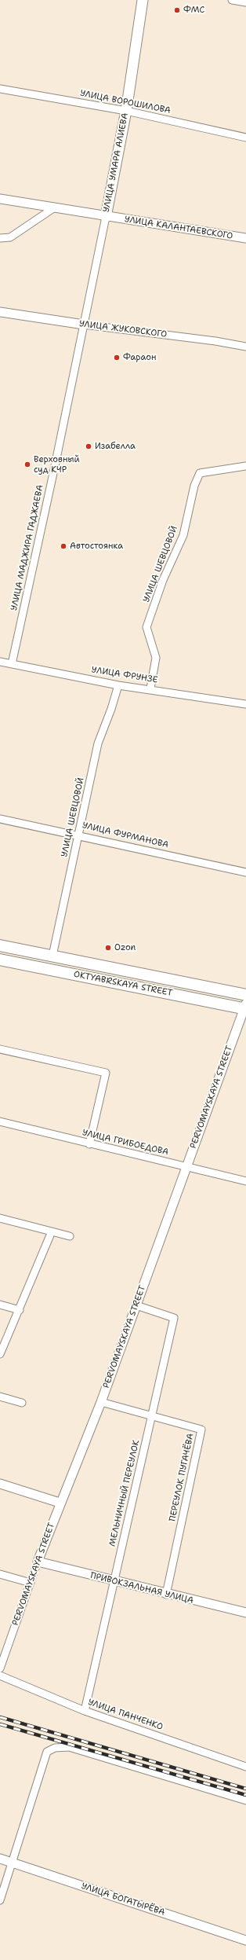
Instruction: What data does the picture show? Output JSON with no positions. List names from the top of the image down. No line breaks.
{"streets":{"main road":["УЛИЦА УМАРА АЛИЕВА","OKTYABRSKAYA STREET"],"street":["УЛИЦА ВОРОШИЛОВА","УЛИЦА КАЛАНТАЕВСКОГО","УЛИЦА ЖУКОВСКОГО","УЛИЦА МАДЖИРА ГАДЖАЕВА","УЛИЦА ШЕВЦОВОЙ","УЛИЦА ФРУНЗЕ","УЛИЦА ФУРМАНОВА","PERVOMAYSKAYA STREET","УЛИЦА ГРИБОЕДОВА","ПЕРЕУЛОК ПУГАЧЁВА","МЕЛЬНИЧНЫЙ ПЕРЕУЛОК","ПРИВОКЗАЛЬНАЯ УЛИЦА","УЛИЦА ПАНЧЕНКО","УЛИЦА БОГАТЫРЁВА"]},"crossings":[["УЛИЦА ВОРОШИЛОВА","УЛИЦА УМАРА АЛИЕВА"],["УЛИЦА УМАРА АЛИЕВА","УЛИЦА КАЛАНТАЕВСКОГО"],["УЛИЦА УМАРА АЛИЕВА","УЛИЦА ЖУКОВСКОГО"],["УЛИЦА УМАРА АЛИЕВА","УЛИЦА МАДЖИРА ГАДЖАЕВА"],["УЛИЦА ЖУКОВСКОГО","УЛИЦА МАДЖИРА ГАДЖАЕВА"],["УЛИЦА МАДЖИРА ГАДЖАЕВА","УЛИЦА ФРУНЗЕ"],["УЛИЦА ШЕВЦОВОЙ","УЛИЦА ФРУНЗЕ"],["УЛИЦА ШЕВЦОВОЙ","УЛИЦА ФУРМАНОВА"],["УЛИЦА ШЕВЦОВОЙ","OKTYABRSKAYA STREET"],["OKTYABRSKAYA STREET","PERVOMAYSKAYA STREET"],["PERVOMAYSKAYA STREET","УЛИЦА ГРИБОЕДОВА"],["PERVOMAYSKAYA STREET","ПЕРЕУЛОК ПУГАЧЁВА"],["PERVOMAYSKAYA STREET","МЕЛЬНИЧНЫЙ ПЕРЕУЛОК"],["PERVOMAYSKAYA STREET","ПРИВОКЗАЛЬНАЯ УЛИЦА"],["ПЕРЕУЛОК ПУГАЧЁВА","МЕЛЬНИЧНЫЙ ПЕРЕУЛОК"],["ПЕРЕУЛОК ПУГАЧЁВА","ПРИВОКЗАЛЬНАЯ УЛИЦА"],["МЕЛЬНИЧНЫЙ ПЕРЕУЛОК","ПРИВОКЗАЛЬНАЯ УЛИЦА"],["МЕЛЬНИЧНЫЙ ПЕРЕУЛОК","УЛИЦА ПАНЧЕНКО"]],"places":["ФМС","Фараон","Изабелла","Верховный суд КЧР","Автостоянка","Ozon"]}
